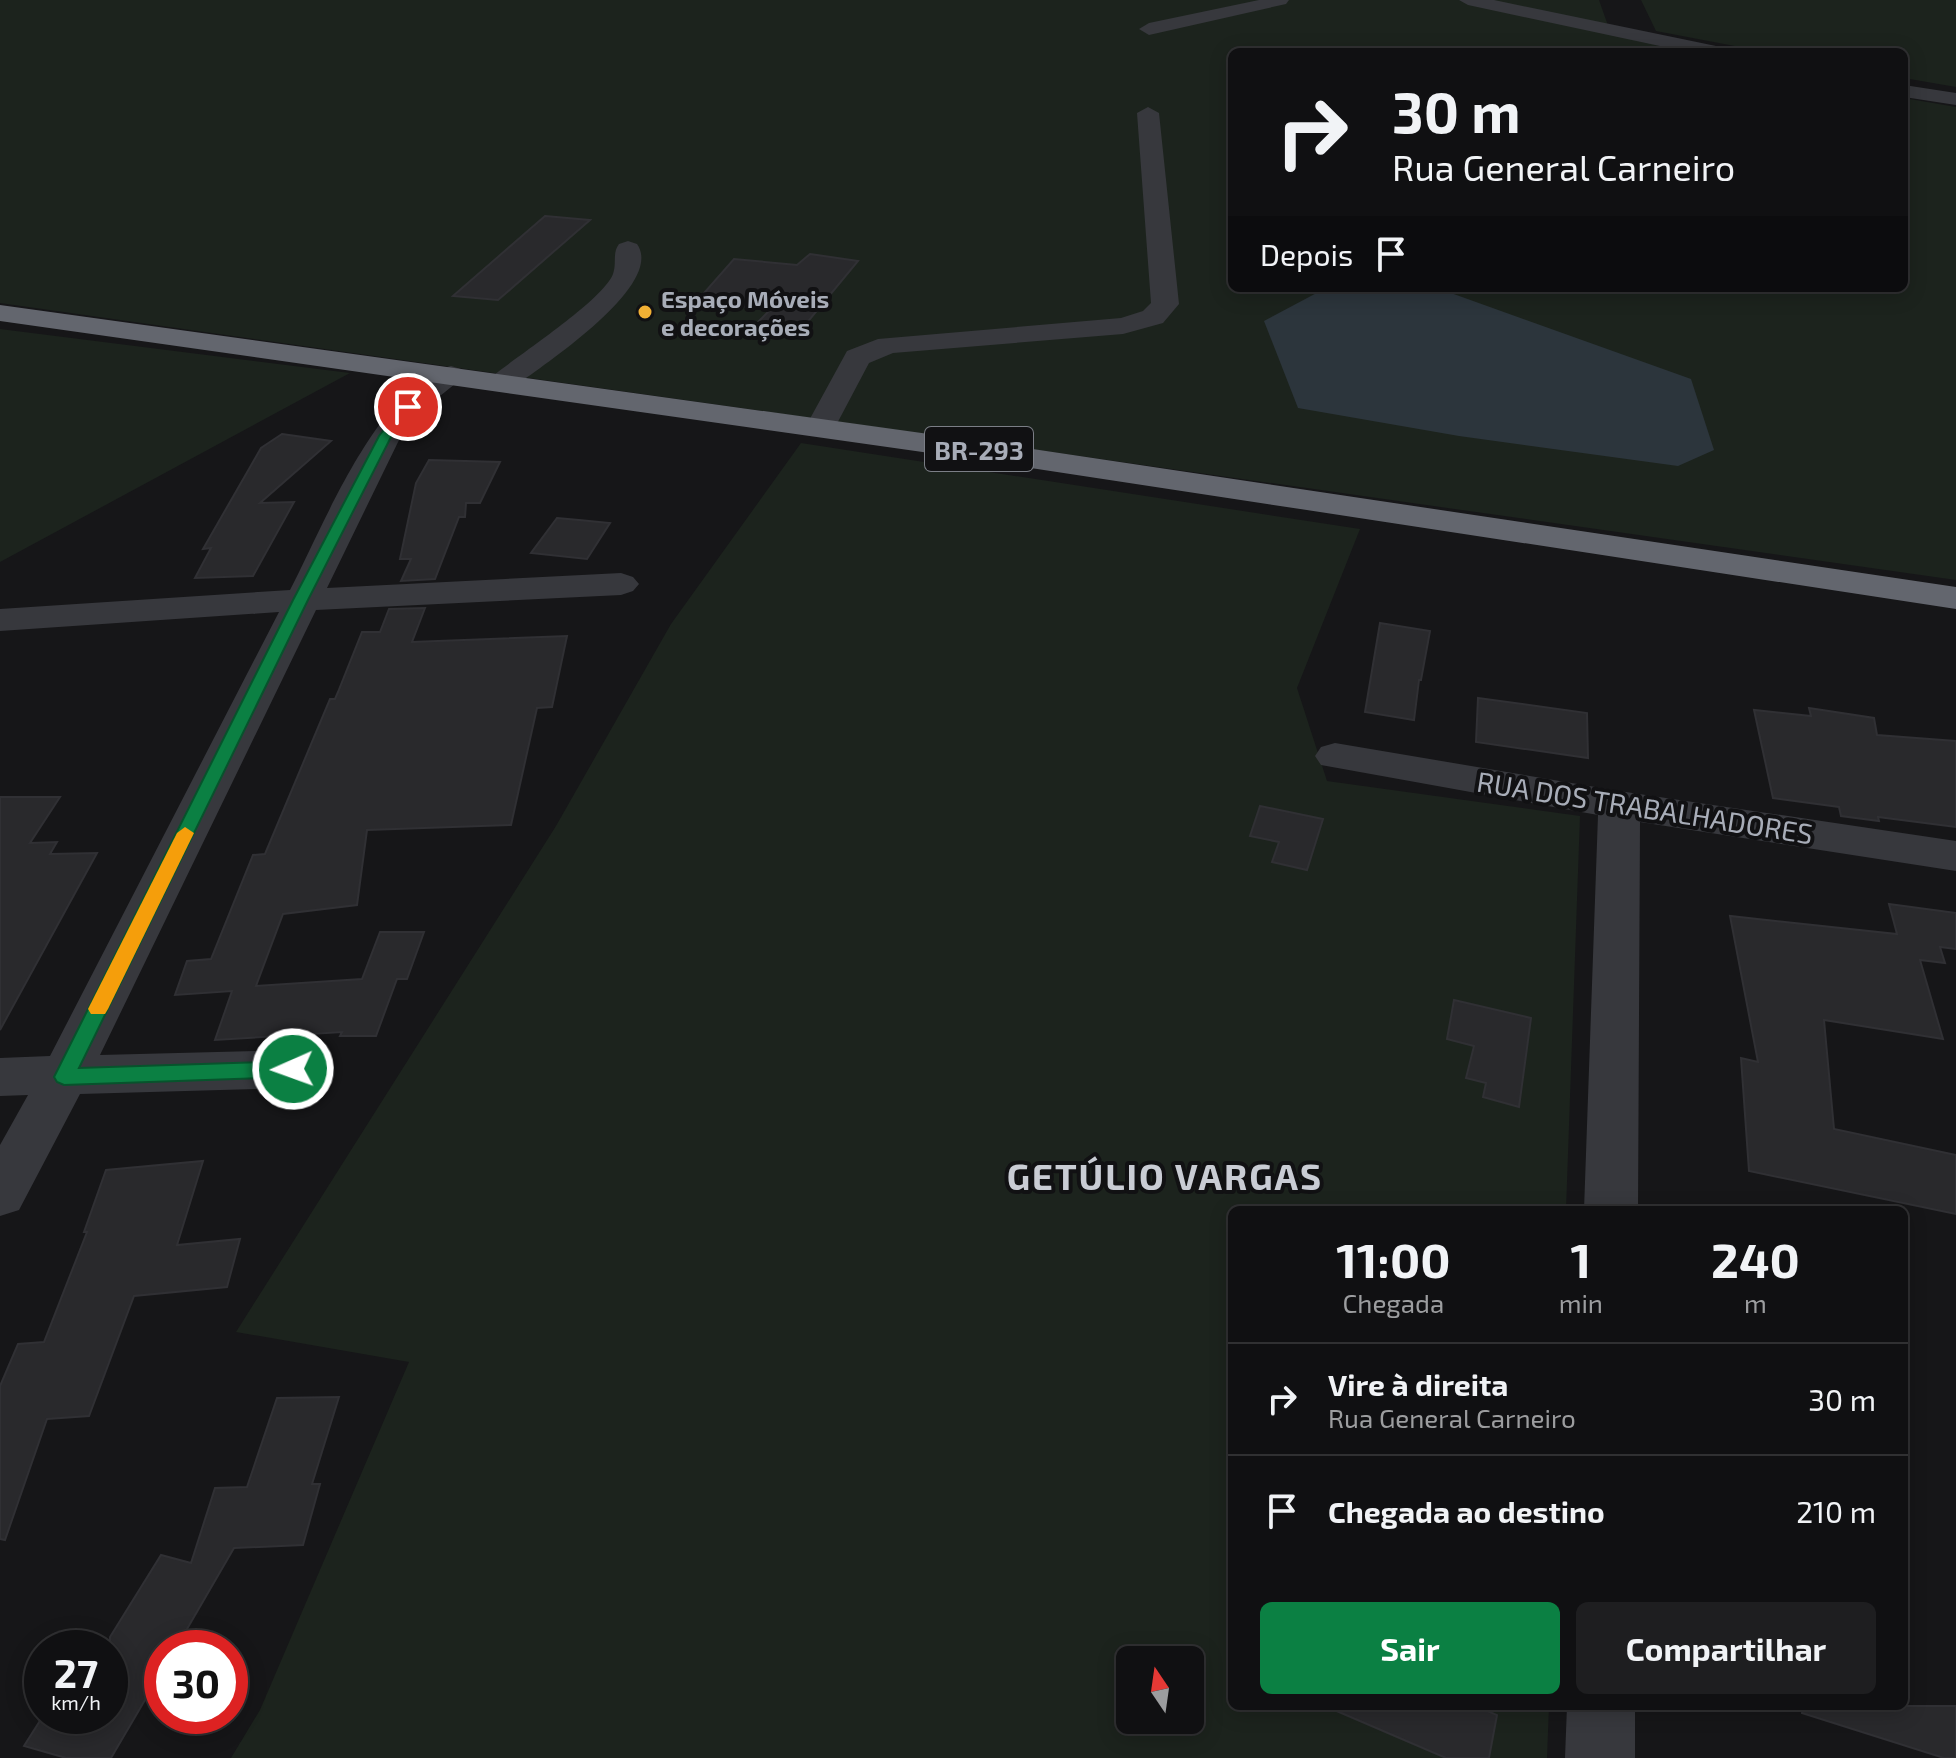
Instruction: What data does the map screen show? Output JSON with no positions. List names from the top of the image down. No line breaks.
{"streets":{"highway":["BR-293"],"street":["RUA DOS TRABALHADORES"]},"districts":["GETÚLIO VARGAS"],"places":["Espaço Móveis e decorações"],"north":"top","page":{"turn":["30 m","Rua General Carneiro"],"then":"Depois","eta":["11:00","Chegada","1","min","240","m"],"list":[{"name":"Vire à direita","note":"Rua General Carneiro","value":"30 m"},{"name":"Chegada ao destino","value":"210 m"}],"buttons":["Sair","Compartilhar"],"speed":"27 km/h","limit":"30"}}
